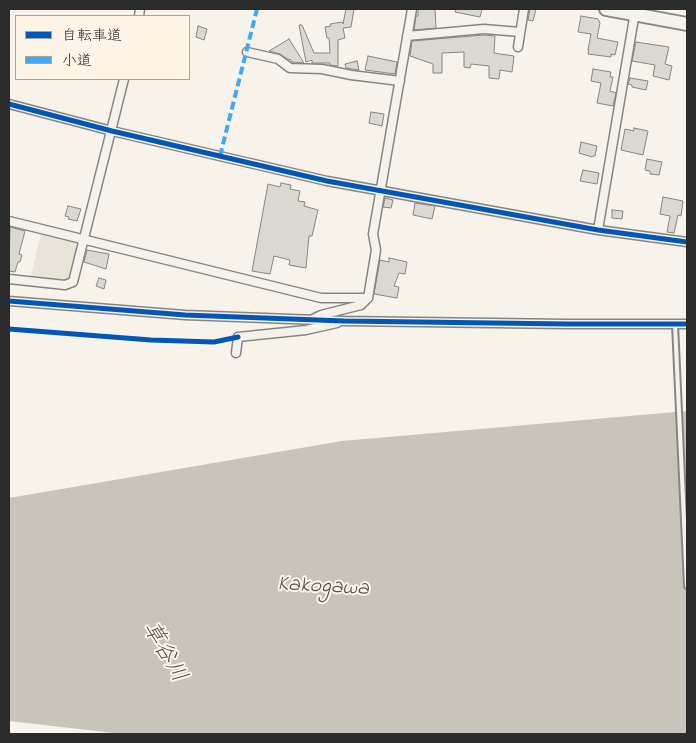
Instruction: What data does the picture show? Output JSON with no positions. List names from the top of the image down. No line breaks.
{"water":["Kakogawa","草谷川"],"legend":["自転車道","小道"]}
